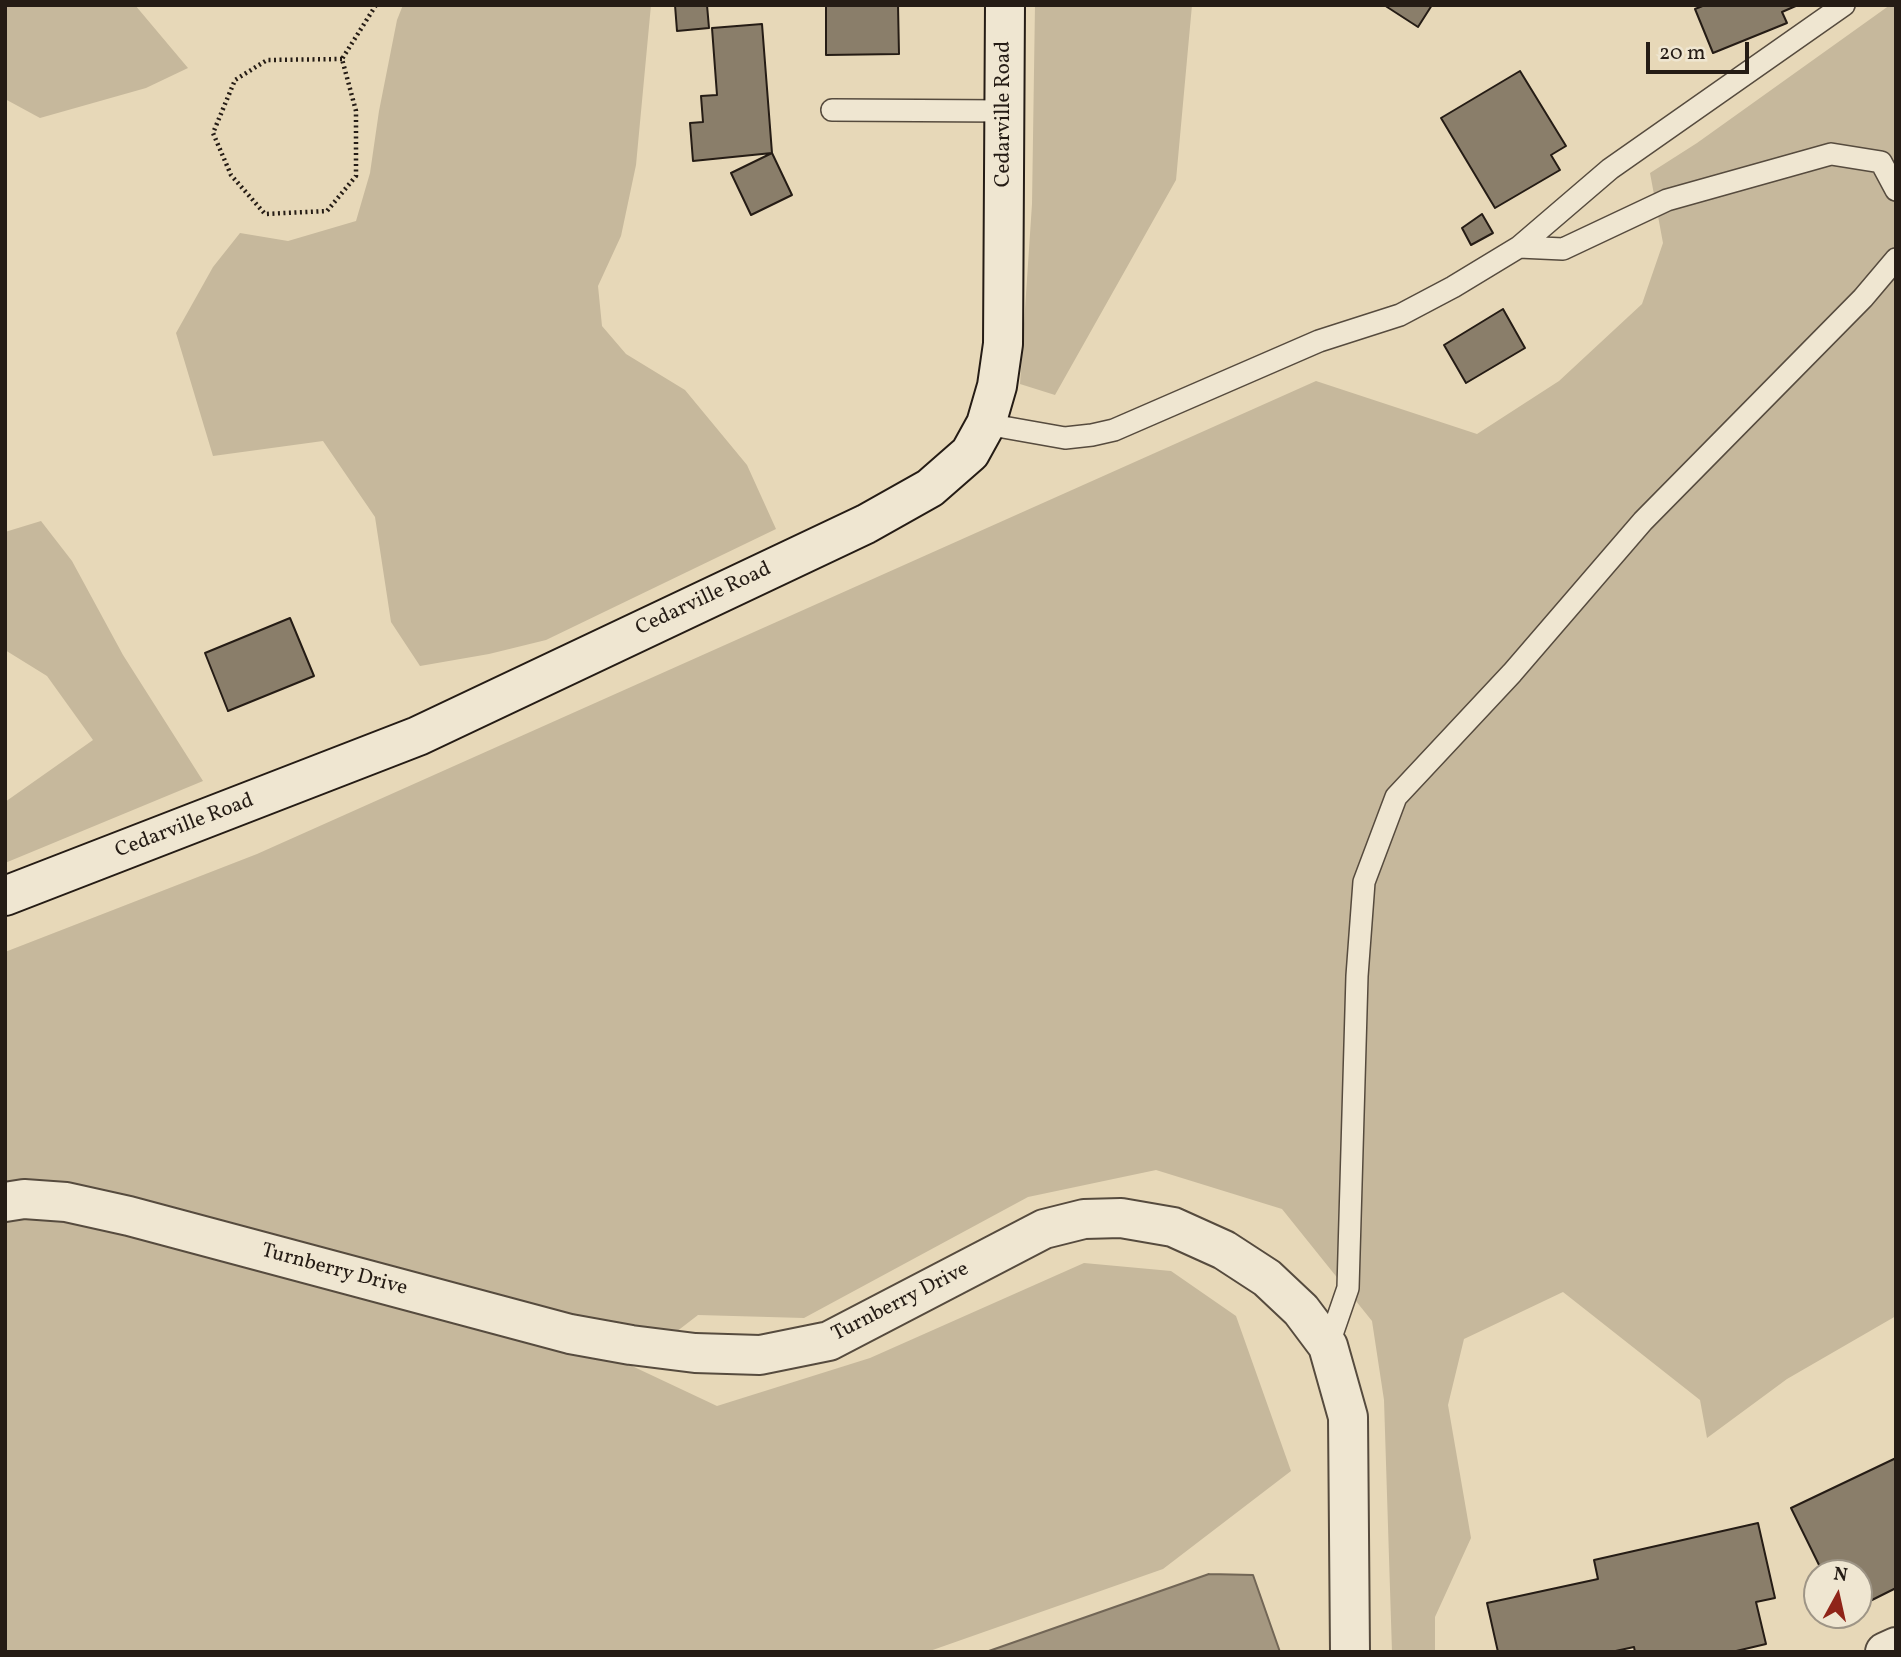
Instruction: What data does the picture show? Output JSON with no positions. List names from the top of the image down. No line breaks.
{"streets":{"street":["Cedarville Road","Turnberry Drive"]},"scale_bar":"20 m","north":"top"}
